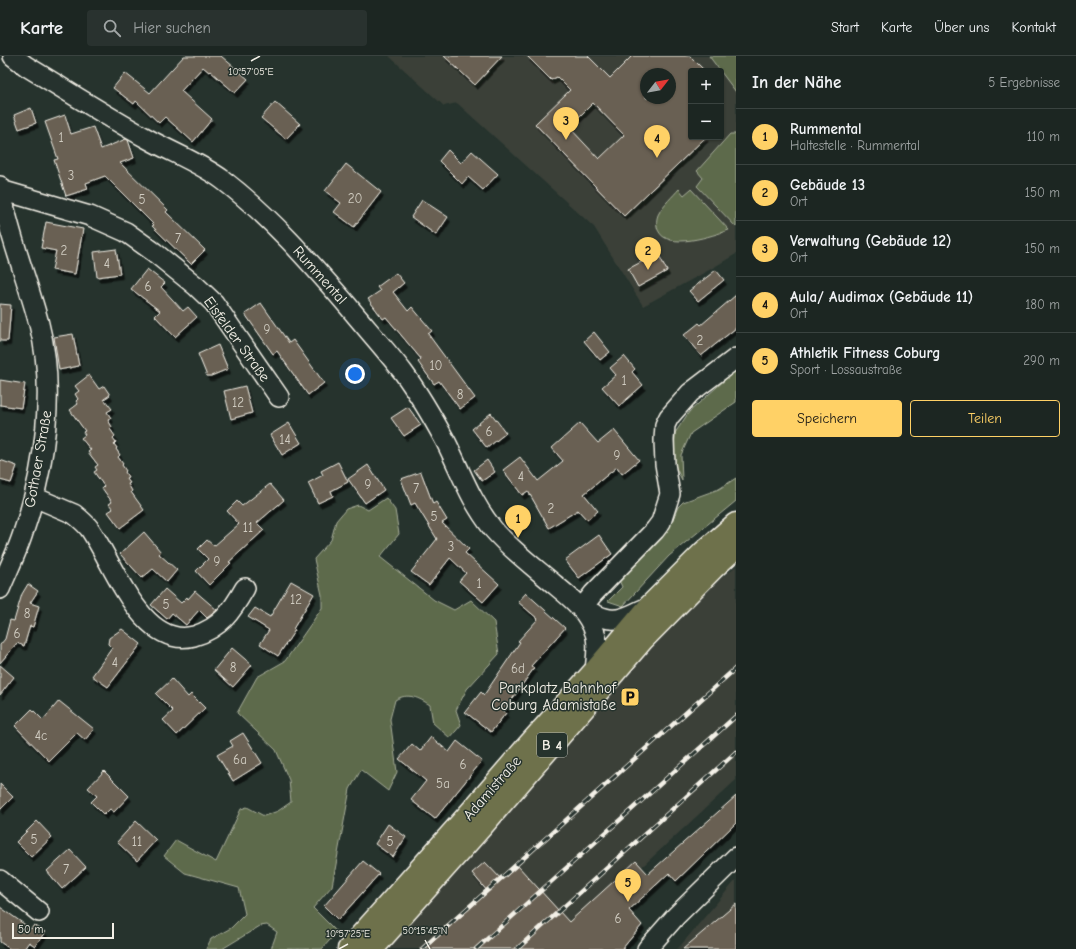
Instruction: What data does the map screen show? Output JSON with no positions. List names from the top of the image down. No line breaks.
{"streets":{"highway":["B 4","Adamistraße"],"street":["Rummental","Eisfelder Straße","Gothaer Straße"]},"crossings":[["Rummental","Adamistraße"],["Eisfelder Straße","Gothaer Straße"]],"places":{"parking":["Parkplatz Bahnhof Coburg Adamistaße"]},"house_numbers":["1","3","20","5","7","2","4","6","9","2","10","1","8","12","6","14","9","4","9","7","2","5","11","3","9","1","12","5","8","6","4","8","6d","4c","6a","6","5a","5","11","5","7","6"],"scale_bar":"50 m","north":"top right","page":{"header":"Karte","search":"Hier suchen","nav":["Start","Karte","Über uns","Kontakt"],"heading":["In der Nähe","5 Ergebnisse"],"map_buttons":["+","−"],"pins":["3","4","2","1","5"],"list":[{"mark":"1","name":"Rummental","note":"Haltestelle · Rummental","value":"110 m"},{"mark":"2","name":"Gebäude 13","note":"Ort","value":"150 m"},{"mark":"3","name":"Verwaltung (Gebäude 12)","note":"Ort","value":"150 m"},{"mark":"4","name":"Aula/ Audimax (Gebäude 11)","note":"Ort","value":"180 m"},{"mark":"5","name":"Athletik Fitness Coburg","note":"Sport · Lossaustraße","value":"290 m"}],"buttons":["Speichern","Teilen"],"scale":"50 m"},"coordinates":["10°57'05\"E","50°15'45\"N","10°57'25\"E"]}
